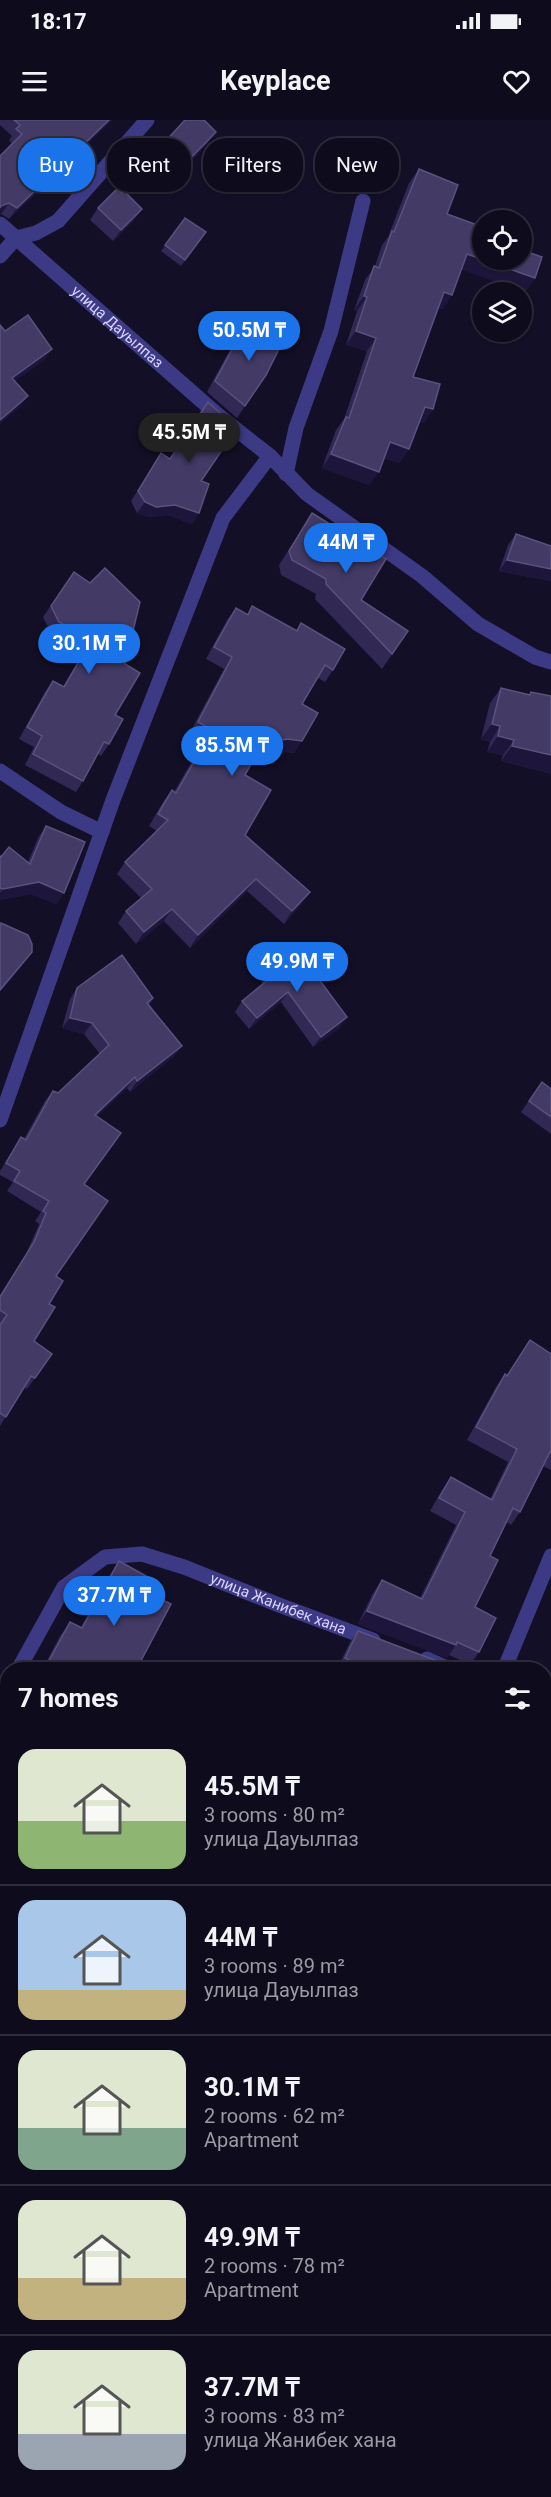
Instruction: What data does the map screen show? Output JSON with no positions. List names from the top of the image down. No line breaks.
{"streets":{"street":["улица Дауылпаз","улица Жанибек хана"]},"page":{"status":"18:17","header":"Keyplace","chip":["Buy","Rent","Filters","New"],"price":["50.5M ₸","45.5M ₸","44M ₸","30.1M ₸","85.5M ₸","49.9M ₸","37.7M ₸"],"heading":"7 homes","list":[{"name":"45.5M ₸","note":"3 rooms · 80 m² · улица Дауылпаз"},{"name":"44M ₸","note":"3 rooms · 89 m² · улица Дауылпаз"},{"name":"30.1M ₸","note":"2 rooms · 62 m² · Apartment"},{"name":"49.9M ₸","note":"2 rooms · 78 m² · Apartment"},{"name":"37.7M ₸","note":"3 rooms · 83 m² · улица Жанибек хана"}]}}
